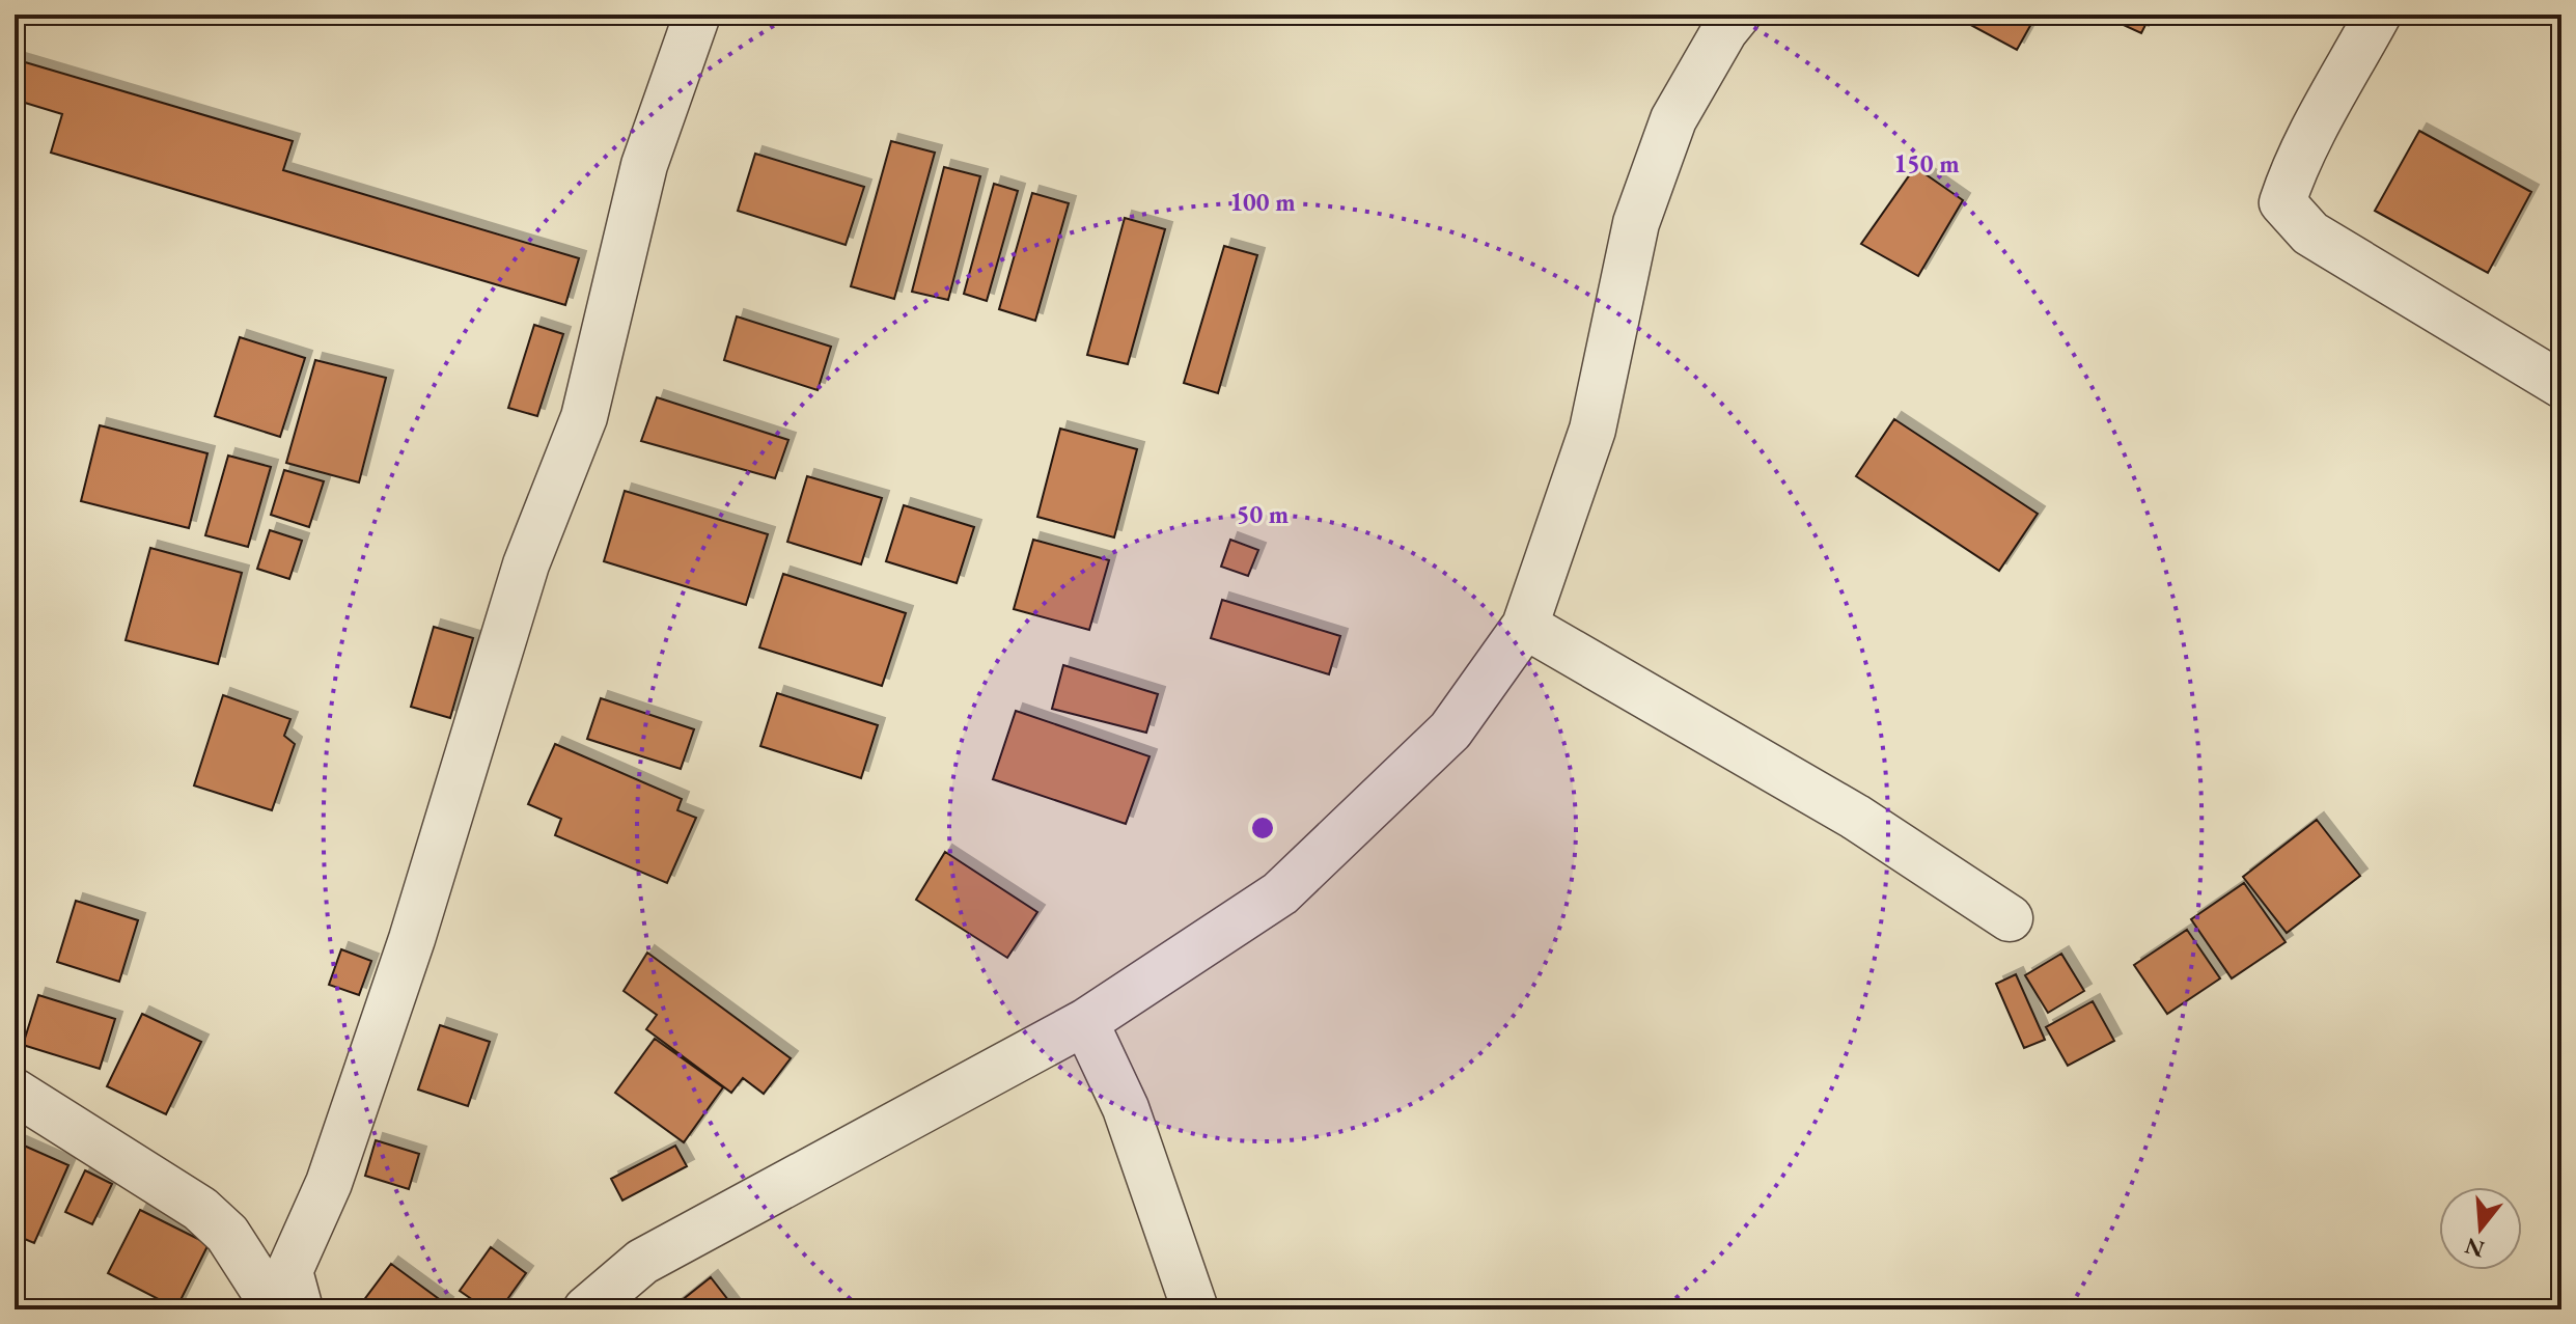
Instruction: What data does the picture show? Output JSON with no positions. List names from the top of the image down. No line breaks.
{"north":"bottom","rings":["150 m","100 m","50 m"]}
